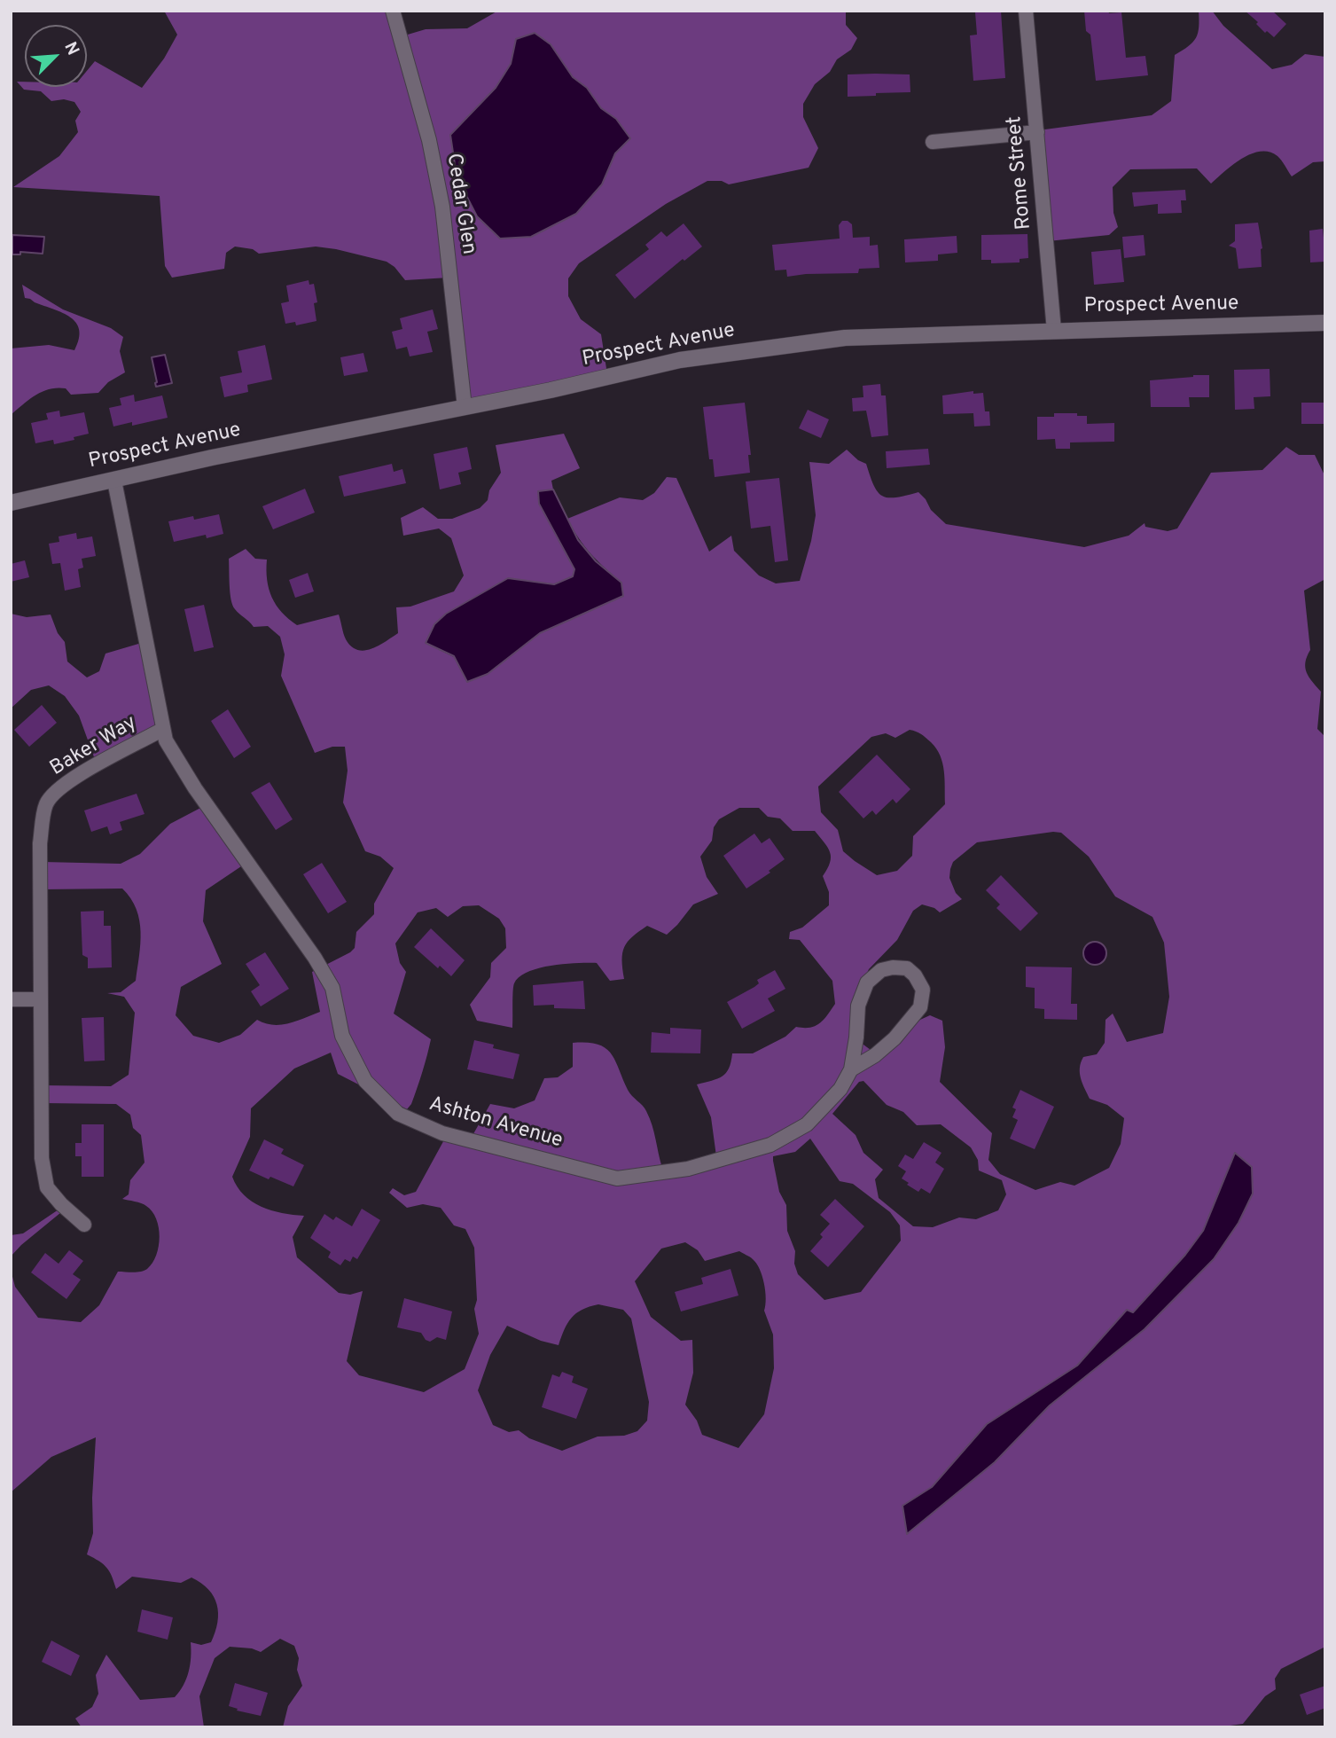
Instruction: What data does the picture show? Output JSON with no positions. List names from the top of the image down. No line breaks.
{"streets":{"street":["Rome Street","Cedar Glen","Prospect Avenue","Baker Way","Ashton Avenue"]},"crossings":[["Rome Street","Prospect Avenue"],["Cedar Glen","Prospect Avenue"],["Prospect Avenue","Baker Way"],["Baker Way","Ashton Avenue"]],"north":"top right"}
